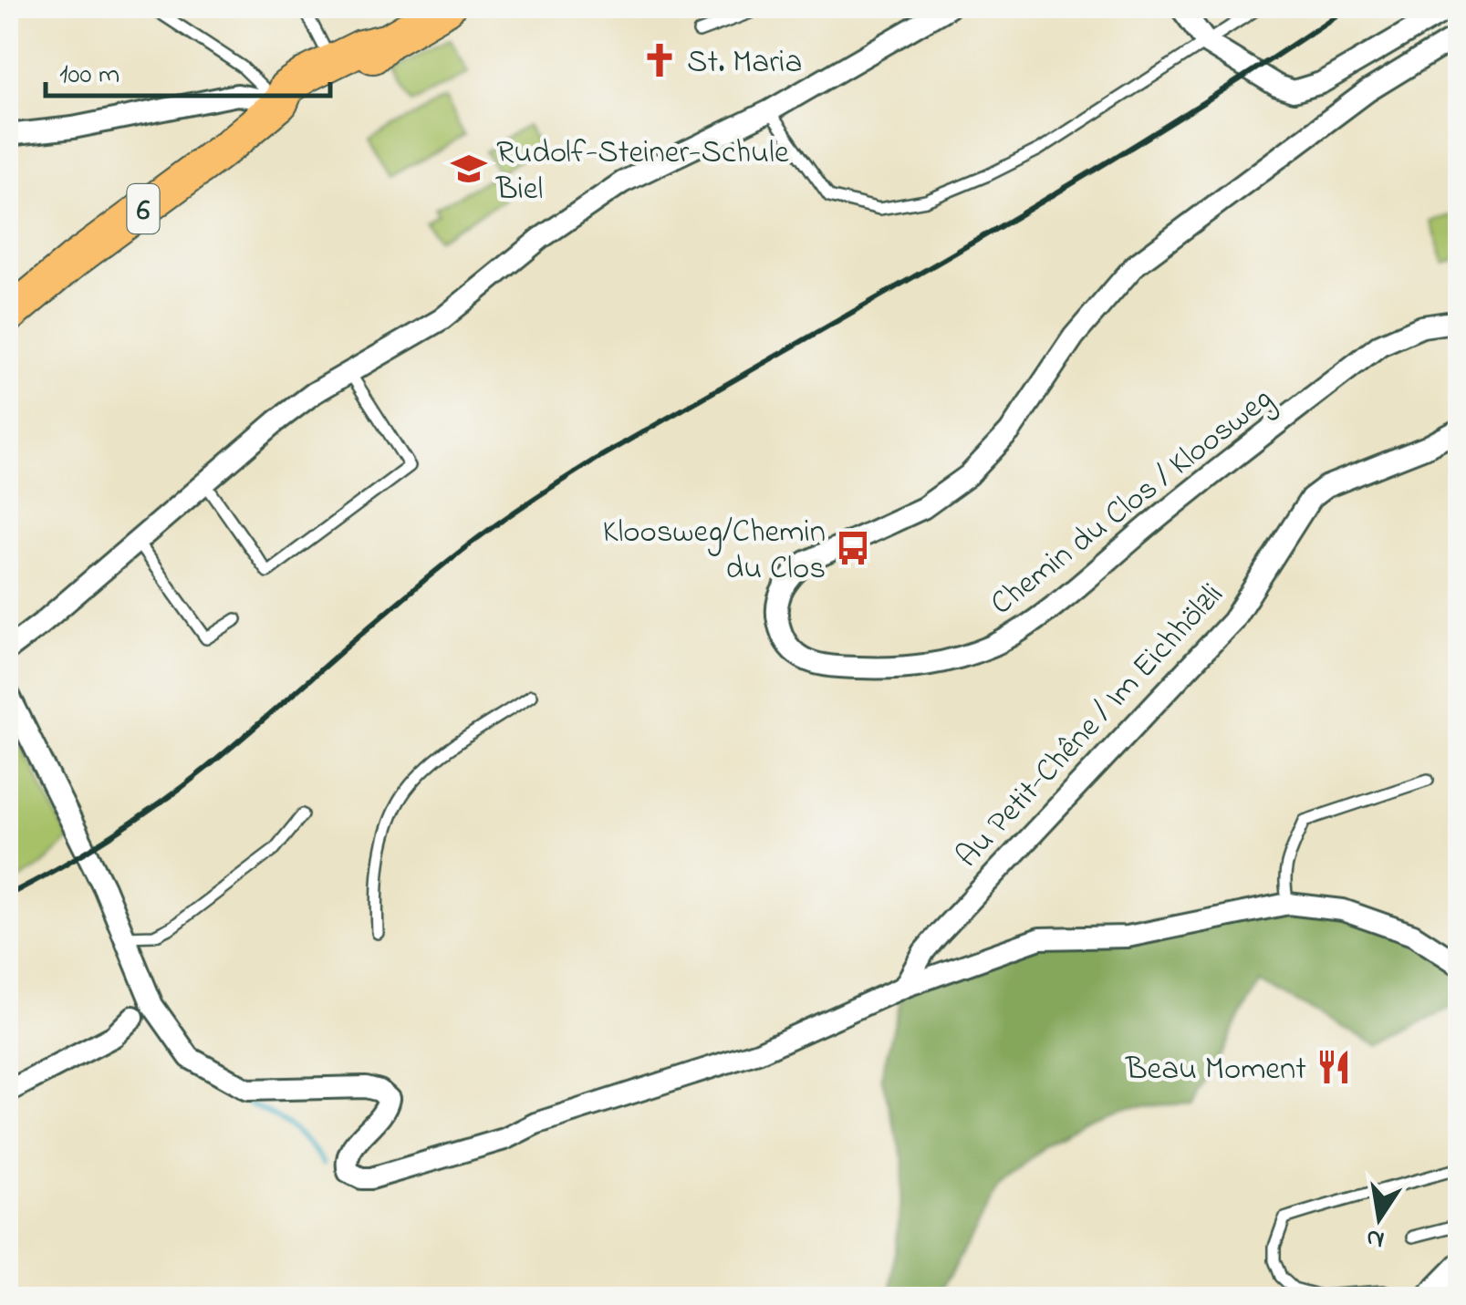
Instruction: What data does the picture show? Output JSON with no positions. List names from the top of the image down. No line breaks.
{"streets":{"main road":["6"],"street":["Chemin du Clos / Kloosweg","Au Petit-Chêne / Im Eichhölzli"]},"places":{"church":["St. Maria"],"school or university":["Rudolf-Steiner-Schule Biel"],"bus stop":["Kloosweg/Chemin du Clos"],"restaurant":["Beau Moment"]},"scale_bar":"100 m","north":"bottom"}
